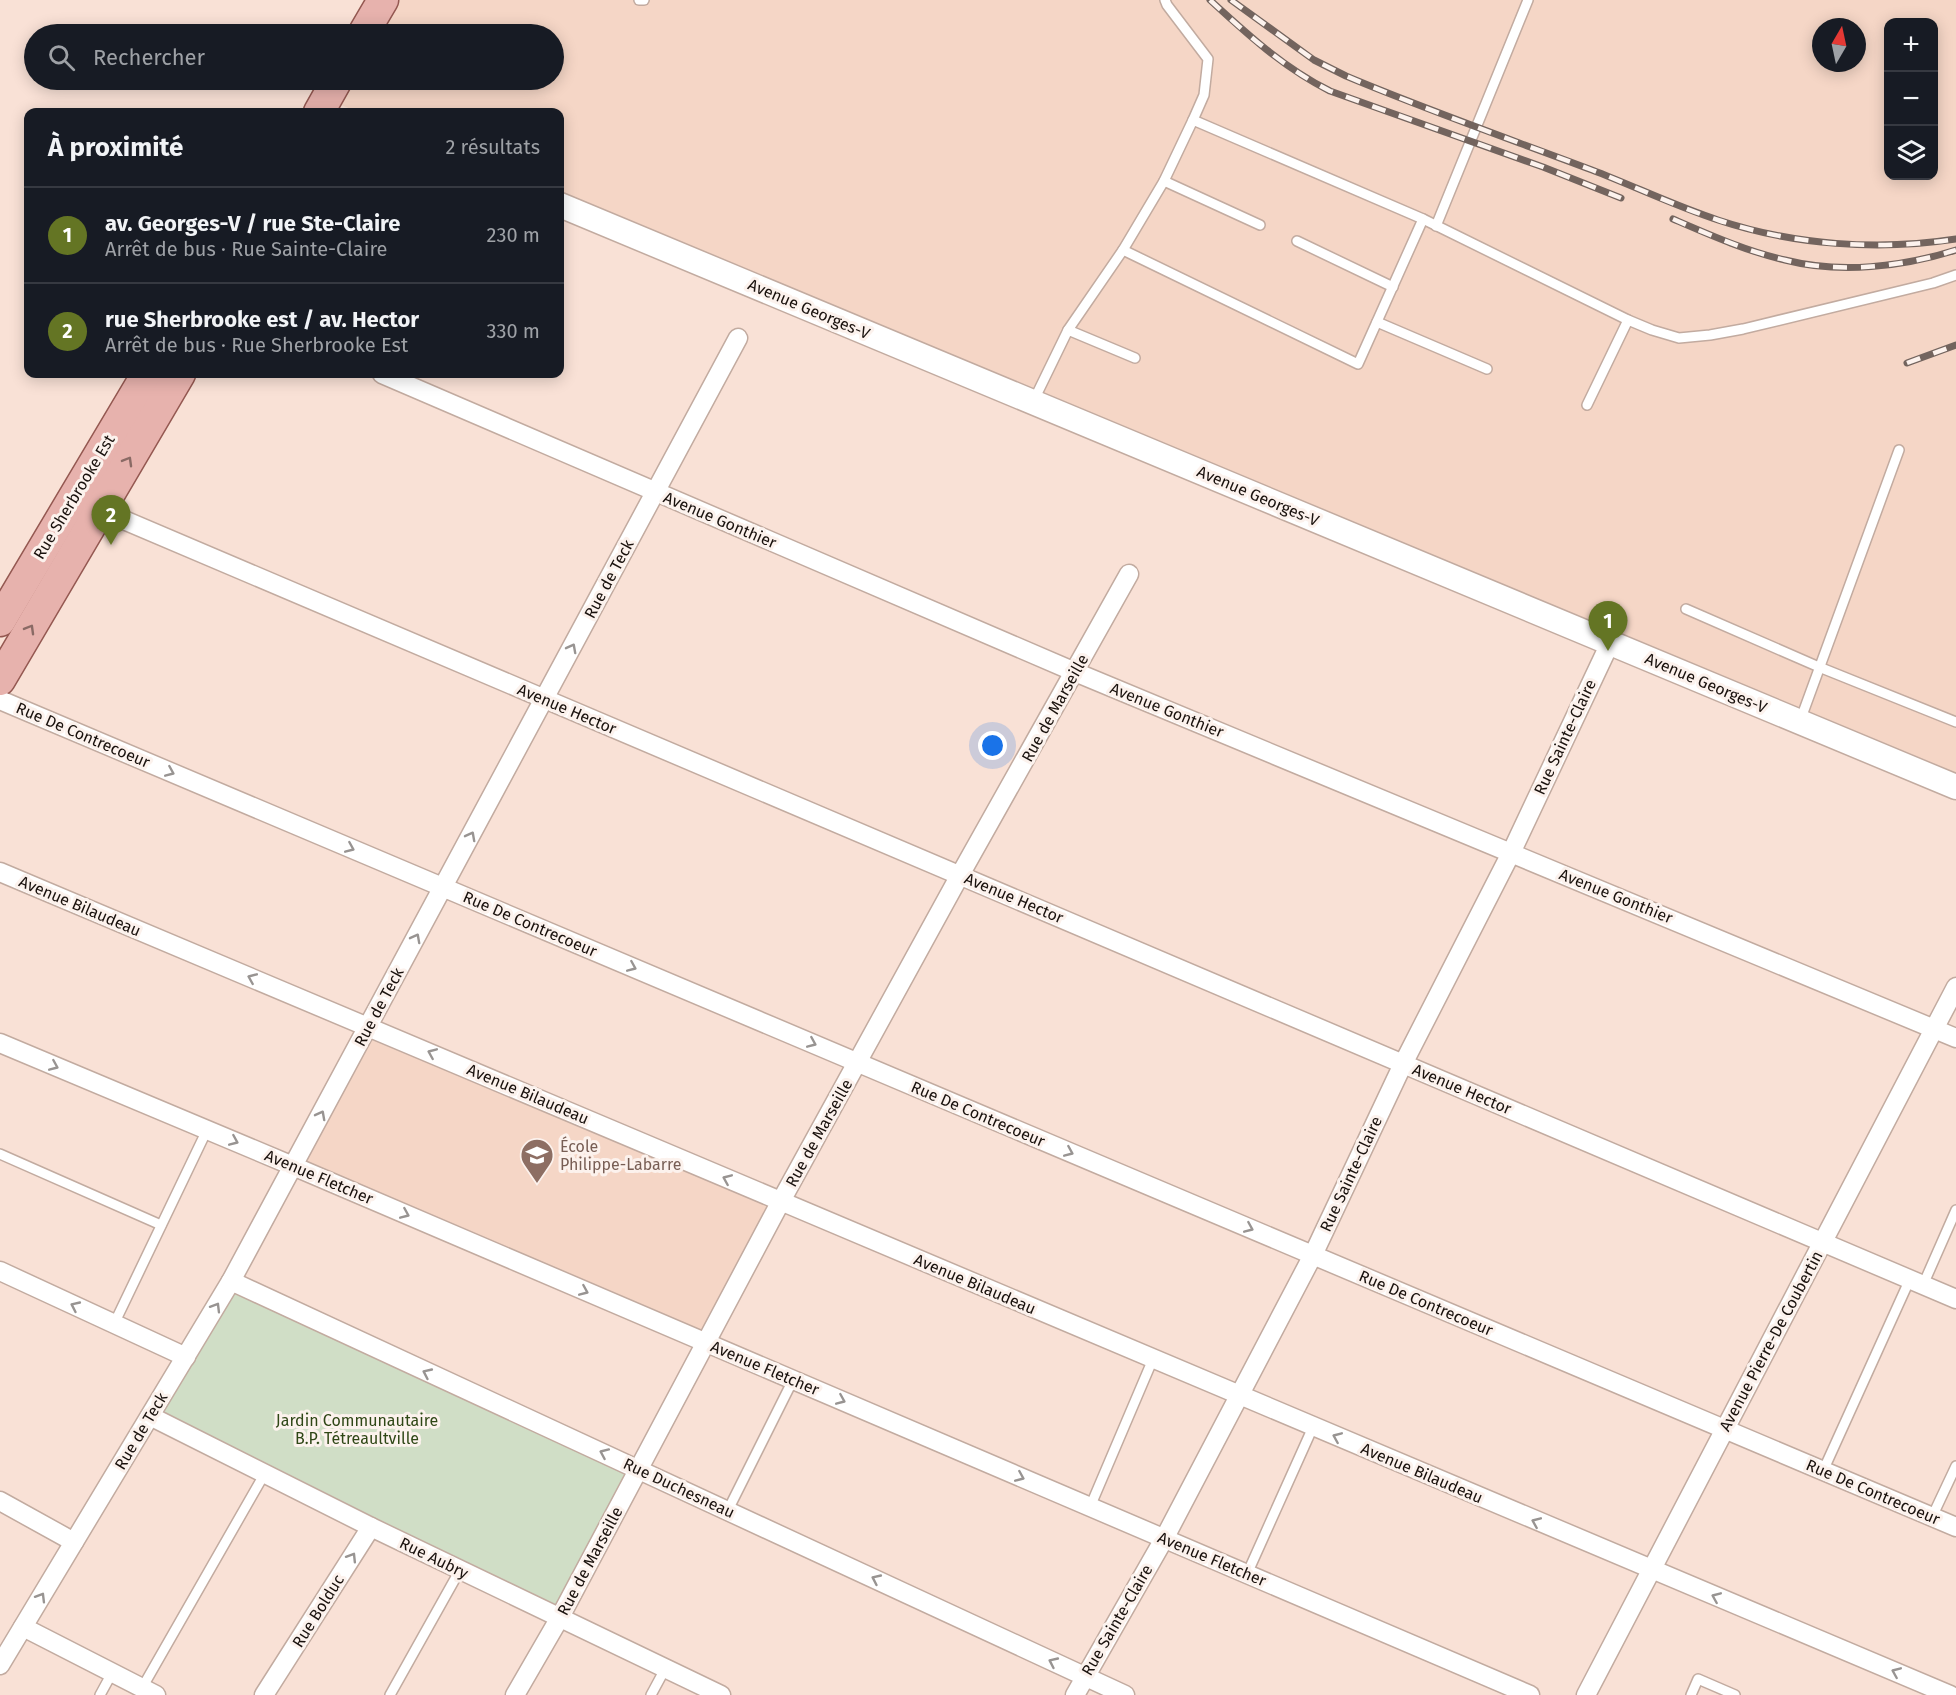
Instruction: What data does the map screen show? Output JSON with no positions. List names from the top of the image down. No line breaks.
{"streets":{"main road":["Rue Sherbrooke Est"],"street":["Avenue Georges-V","Avenue Gonthier","Rue de Teck","Rue de Marseille","Avenue Hector","Rue De Contrecoeur","Rue Sainte-Claire","Avenue Bilaudeau","Avenue Fletcher","Avenue Pierre-De Coubertin","Rue Duchesneau","Rue Aubry","Rue Bolduc"]},"crossings":[["Avenue Georges-V","Rue Sainte-Claire"],["Rue Sherbrooke Est","Avenue Hector"],["Avenue Gonthier","Rue de Teck"],["Avenue Gonthier","Rue de Marseille"],["Avenue Gonthier","Rue Sainte-Claire"],["Avenue Gonthier","Avenue Pierre-De Coubertin"],["Rue de Teck","Avenue Hector"],["Rue de Teck","Rue De Contrecoeur"],["Rue de Teck","Avenue Bilaudeau"],["Rue de Teck","Avenue Fletcher"],["Rue de Teck","Rue Duchesneau"],["Rue de Teck","Rue Aubry"],["Rue de Marseille","Avenue Hector"],["Rue de Marseille","Rue De Contrecoeur"],["Rue de Marseille","Avenue Bilaudeau"],["Rue de Marseille","Avenue Fletcher"],["Rue de Marseille","Rue Duchesneau"],["Rue de Marseille","Rue Aubry"],["Avenue Hector","Rue Sainte-Claire"],["Avenue Hector","Avenue Pierre-De Coubertin"],["Rue De Contrecoeur","Rue Sainte-Claire"],["Rue De Contrecoeur","Avenue Pierre-De Coubertin"],["Rue Sainte-Claire","Avenue Bilaudeau"],["Rue Sainte-Claire","Avenue Fletcher"],["Rue Sainte-Claire","Rue Duchesneau"],["Avenue Bilaudeau","Avenue Pierre-De Coubertin"],["Rue Aubry","Rue Bolduc"]],"one_way":["Rue de Teck","Rue De Contrecoeur","Avenue Bilaudeau","Avenue Fletcher","Rue Duchesneau","Rue Bolduc"],"parks":["Jardin Communautaire B.P. Tétreaultville"],"places":{"school or university":["École Philippe-Labarre"]},"north":"top","page":{"map_buttons":["+","−"],"search":"Rechercher","heading":["À proximité","2 résultats"],"list":[{"mark":"1","name":"av. Georges-V / rue Ste-Claire","note":"Arrêt de bus · Rue Sainte-Claire","value":"230 m"},{"mark":"2","name":"rue Sherbrooke est / av. Hector","note":"Arrêt de bus · Rue Sherbrooke Est","value":"330 m"}],"pins":["2","1"]}}
